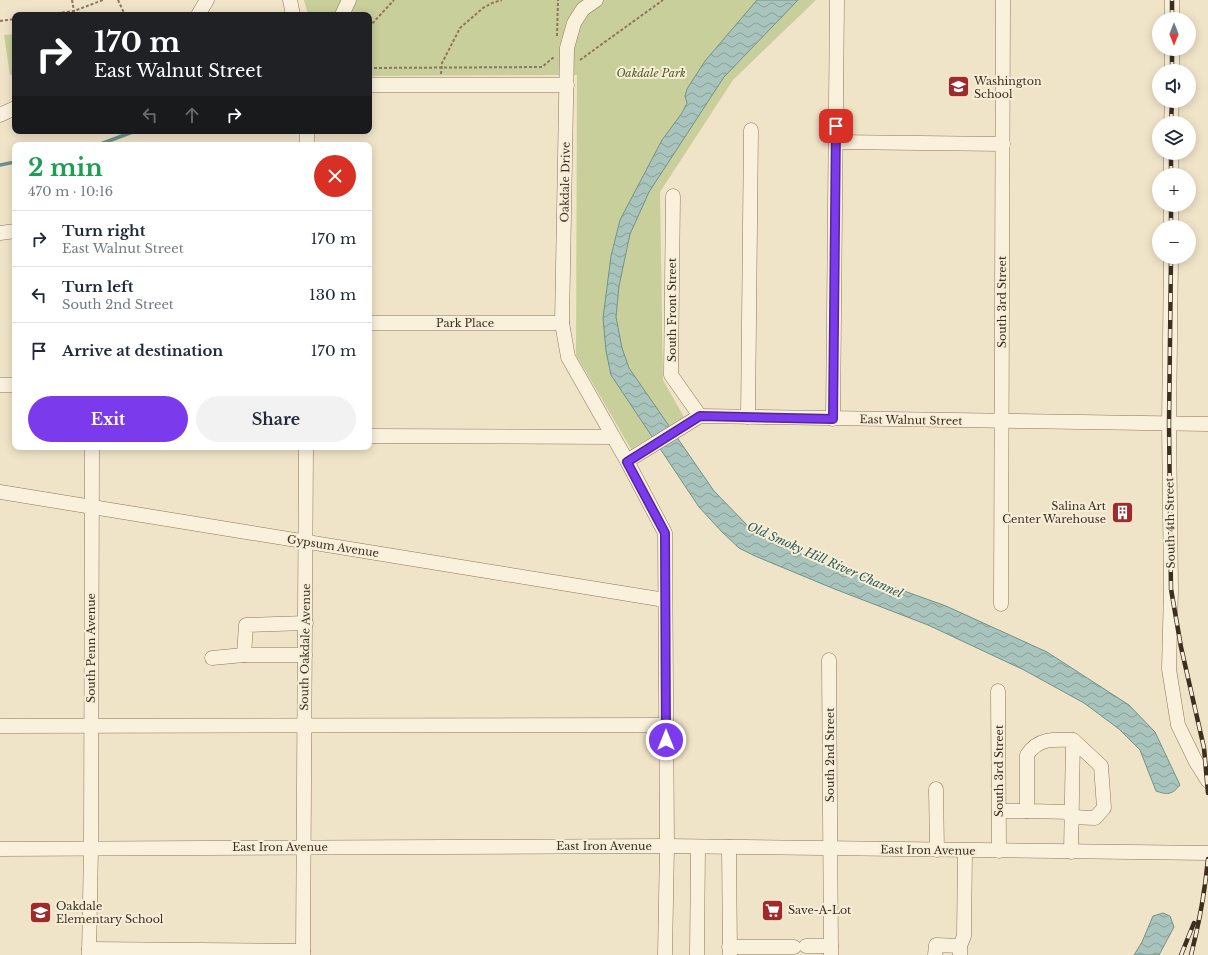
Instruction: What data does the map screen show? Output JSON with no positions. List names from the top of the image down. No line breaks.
{"streets":{"street":["Oakdale Drive","South 3rd Street","South Front Street","Park Place","East Walnut Street","South 4th Street","Gypsum Avenue","South Oakdale Avenue","South Penn Avenue","South 2nd Street","East Iron Avenue"]},"crossings":[["Oakdale Drive","Park Place"],["South 3rd Street","East Walnut Street"],["South 3rd Street","East Iron Avenue"],["South Front Street","East Walnut Street"],["East Walnut Street","South 4th Street"],["Gypsum Avenue","South Oakdale Avenue"],["Gypsum Avenue","South Penn Avenue"],["South Oakdale Avenue","East Iron Avenue"],["South Penn Avenue","East Iron Avenue"],["South 2nd Street","East Iron Avenue"]],"water":["Old Smoky Hill River Channel"],"parks":["Oakdale Park"],"places":{"school or university":["Washington School","Oakdale Elementary School"],"building":["Salina Art Center Warehouse"],"supermarket":["Save-A-Lot"]},"north":"bottom","page":{"map_buttons":["+","−"],"turn":["170 m","East Walnut Street"],"heading":["2 min","470 m · 10:16"],"list":[{"name":"Turn right","note":"East Walnut Street","value":"170 m"},{"name":"Turn left","note":"South 2nd Street","value":"130 m"},{"name":"Arrive at destination","value":"170 m"}],"buttons":["Exit","Share"]}}
